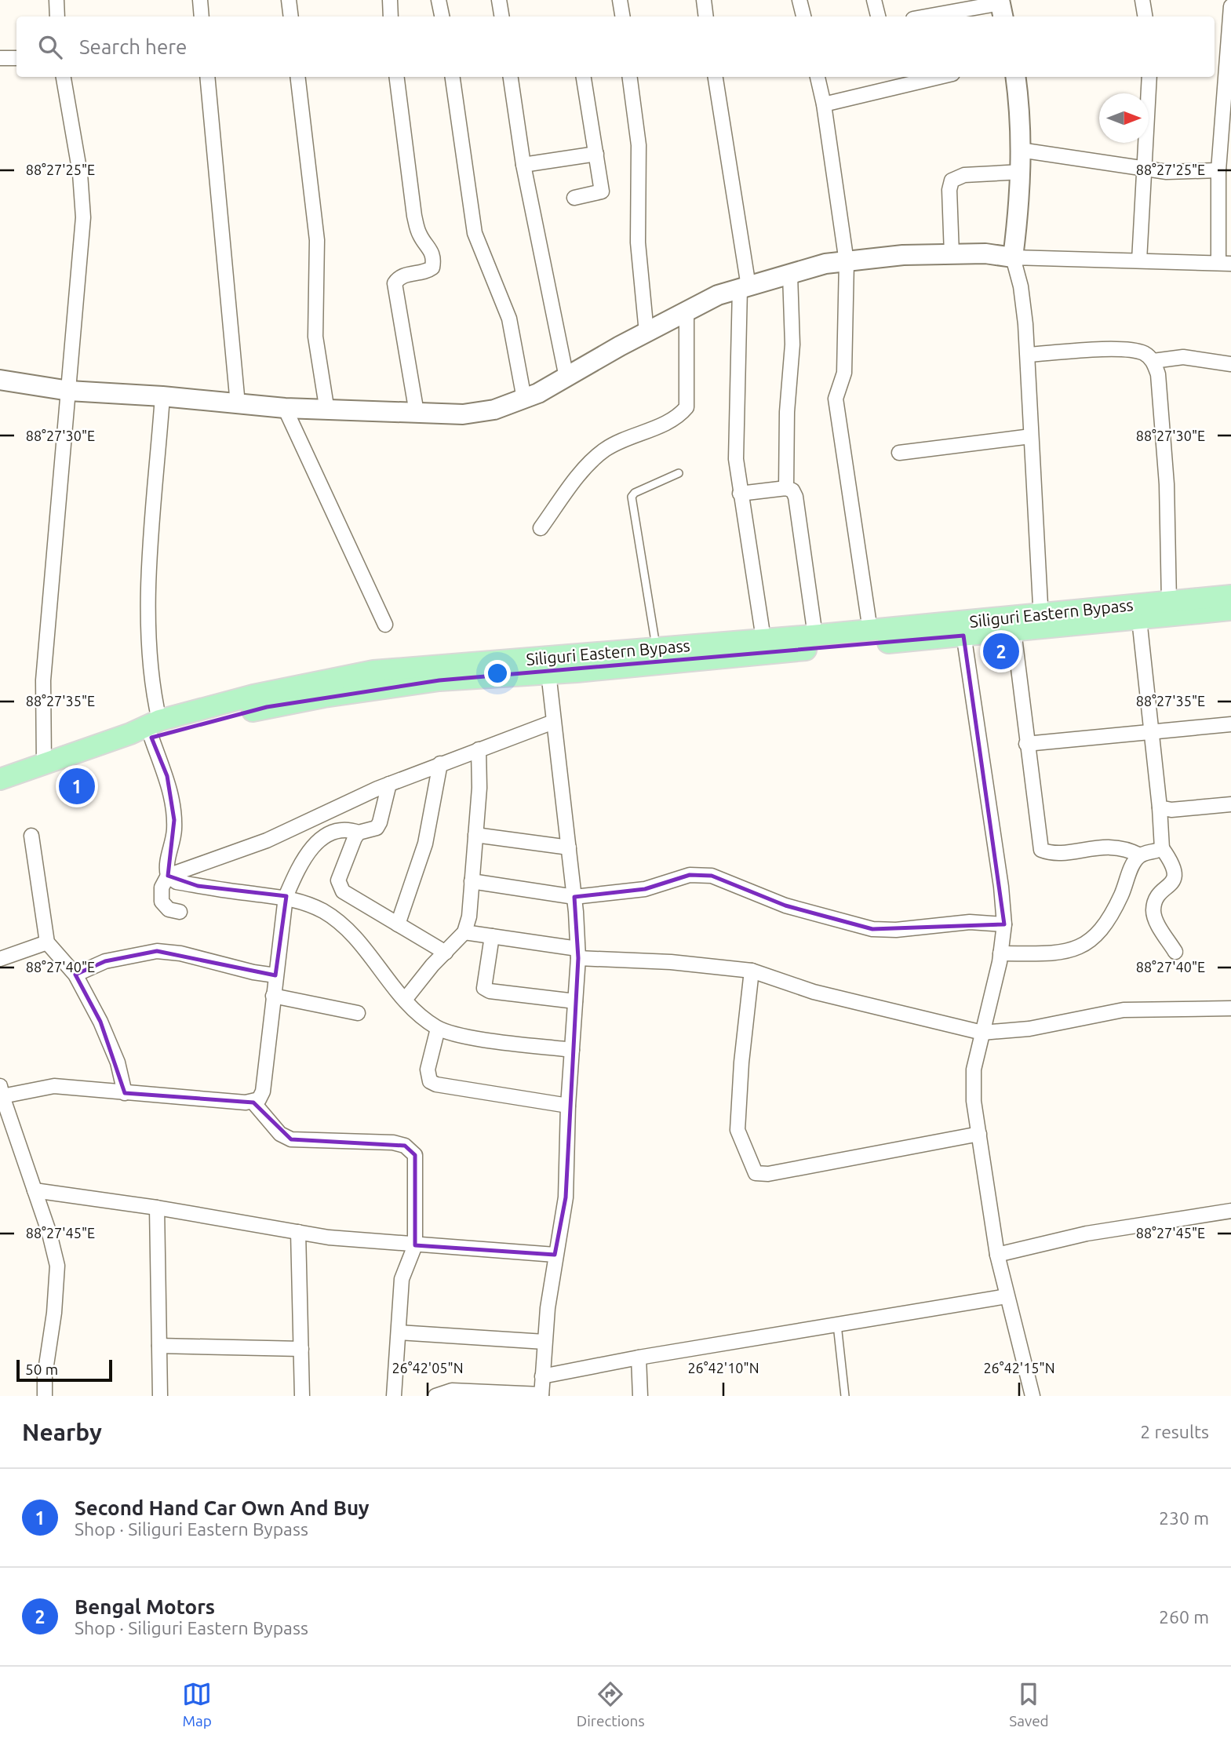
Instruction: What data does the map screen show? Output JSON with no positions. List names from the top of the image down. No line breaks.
{"streets":{"main road":["Siliguri Eastern Bypass"]},"scale_bar":"50 m","north":"right","page":{"search":"Search here","pins":["2","1"],"scale":"50 m","heading":["Nearby","2 results"],"list":[{"mark":"1","name":"Second Hand Car Own And Buy","note":"Shop · Siliguri Eastern Bypass","value":"230 m"},{"mark":"2","name":"Bengal Motors","note":"Shop · Siliguri Eastern Bypass","value":"260 m"}],"nav":["Map","Directions","Saved"]},"coordinates":["88°27'25\"E","88°27'30\"E","88°27'35\"E","88°27'40\"E","88°27'45\"E","26°42'05\"N","26°42'10\"N","26°42'15\"N"]}
